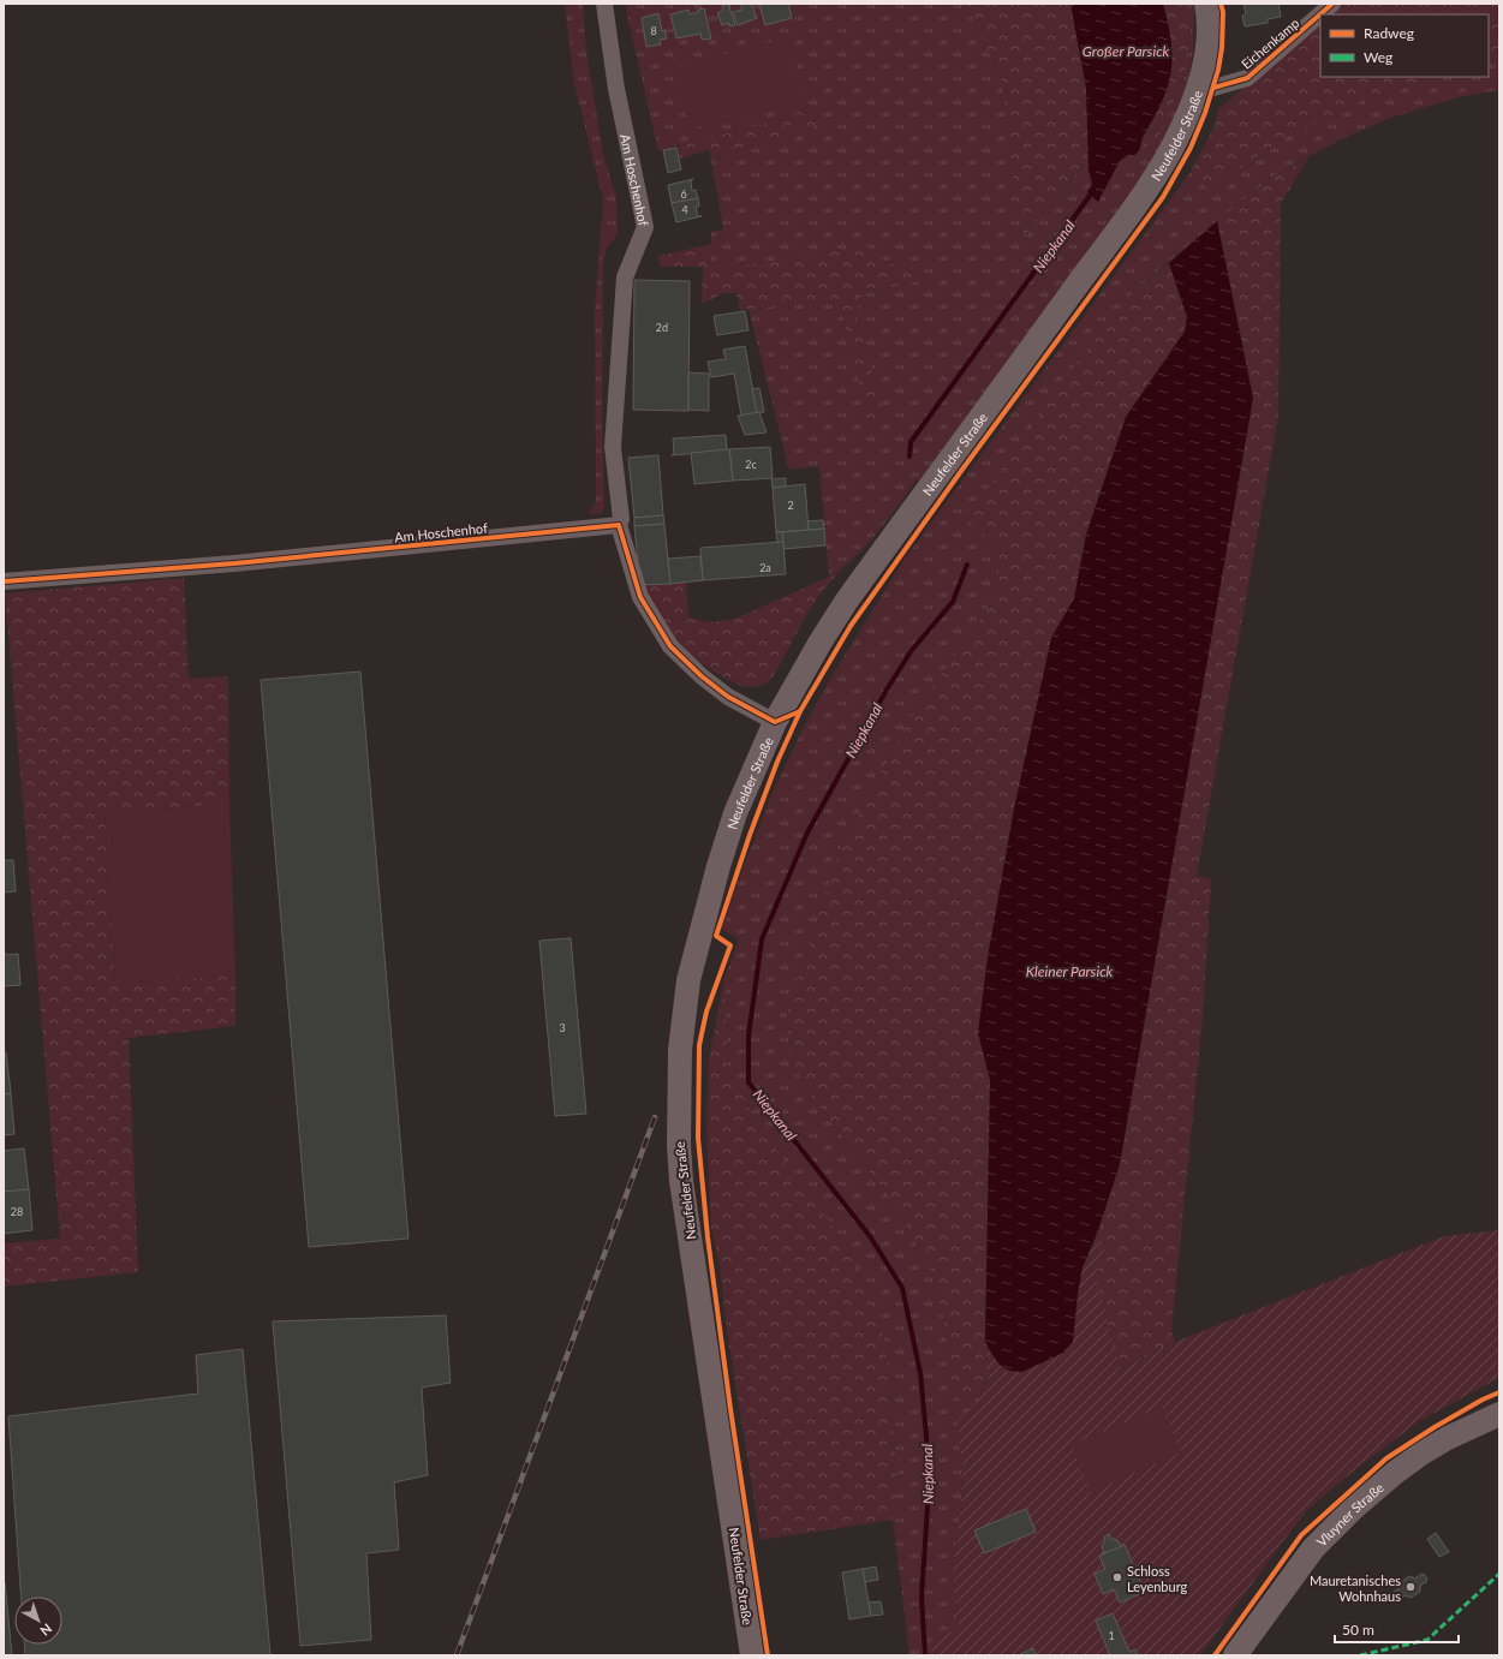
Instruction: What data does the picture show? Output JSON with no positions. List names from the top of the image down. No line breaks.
{"streets":{"main road":["Neufelder Straße","Vluyner Straße"],"street":["Eichenkamp","Am Hoschenhof"]},"crossings":[["Eichenkamp","Neufelder Straße"],["Neufelder Straße","Am Hoschenhof"]],"water":["Großer Parsick","Niepkanal","Kleiner Parsick"],"places":["Schloss Leyenburg","Mauretanisches Wohnhaus"],"house_numbers":["8","6","4","2d","2c","2","2a","3","28","1"],"legend":["Radweg","Weg"],"scale_bar":"50 m","north":"bottom right"}
